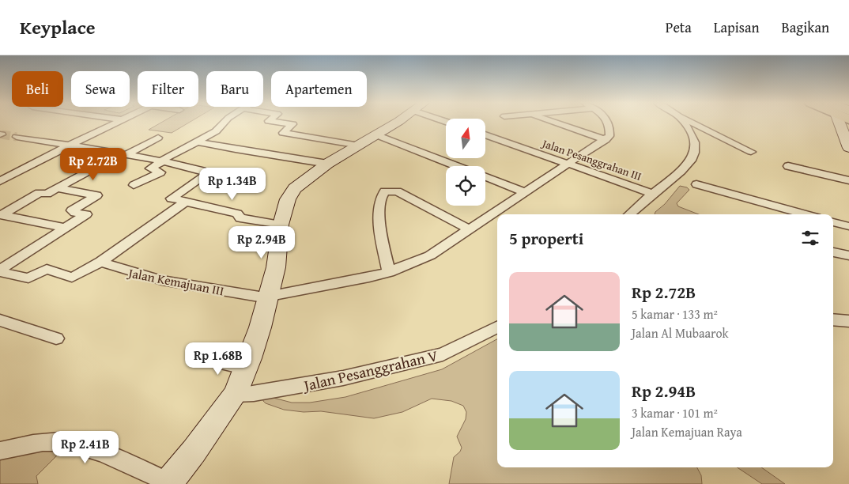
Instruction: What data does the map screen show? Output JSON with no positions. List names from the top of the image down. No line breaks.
{"streets":{"street":["Jalan Pesanggrahan III","Jalan Kemajuan III","Jalan Pesanggrahan V"]},"north":"top","page":{"header":"Keyplace","nav":["Peta","Lapisan","Bagikan"],"chip":["Beli","Sewa","Filter","Baru","Apartemen"],"price":["Rp 2.72B","Rp 1.34B","Rp 2.94B","Rp 1.68B","Rp 2.41B"],"heading":"5 properti","list":[{"name":"Rp 2.72B","note":"5 kamar · 133 m² · Jalan Al Mubaarok"},{"name":"Rp 2.94B","note":"3 kamar · 101 m² · Jalan Kemajuan Raya"}]}}
